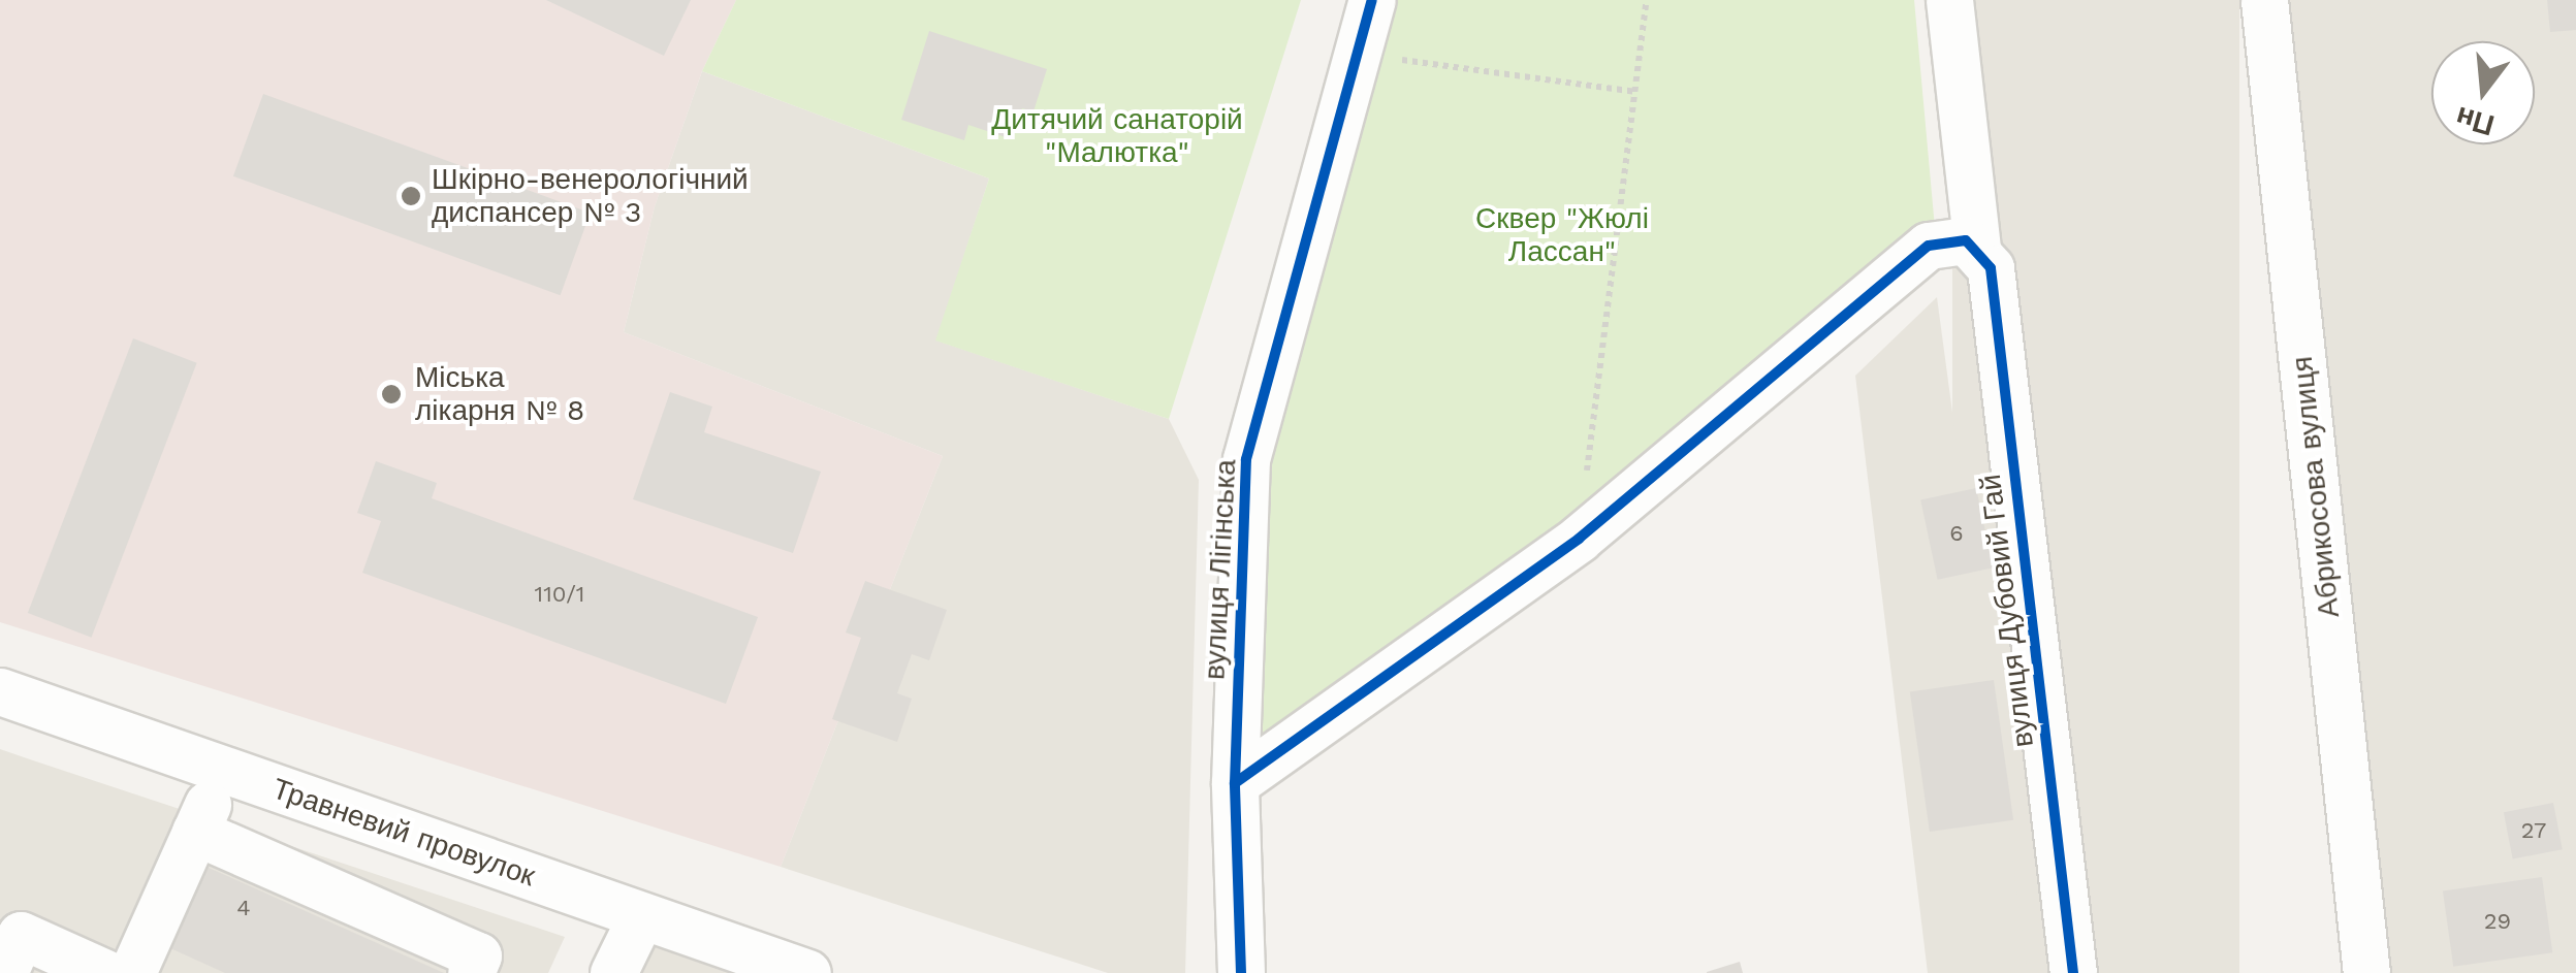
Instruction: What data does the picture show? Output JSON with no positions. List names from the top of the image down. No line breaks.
{"streets":{"street":["Абрикосова вулиця","вулиця Лігінська","вулиця Дубовий Гай","Травневий провулок"]},"parks":["Дитячий санаторій \"Малютка\"","Сквер \"Жюлі Лассан\""],"places":["Шкірно-венерологічний диспансер № 3","Міська лікарня № 8"],"house_numbers":["6","110/1","27","4","29"],"north":"bottom"}
